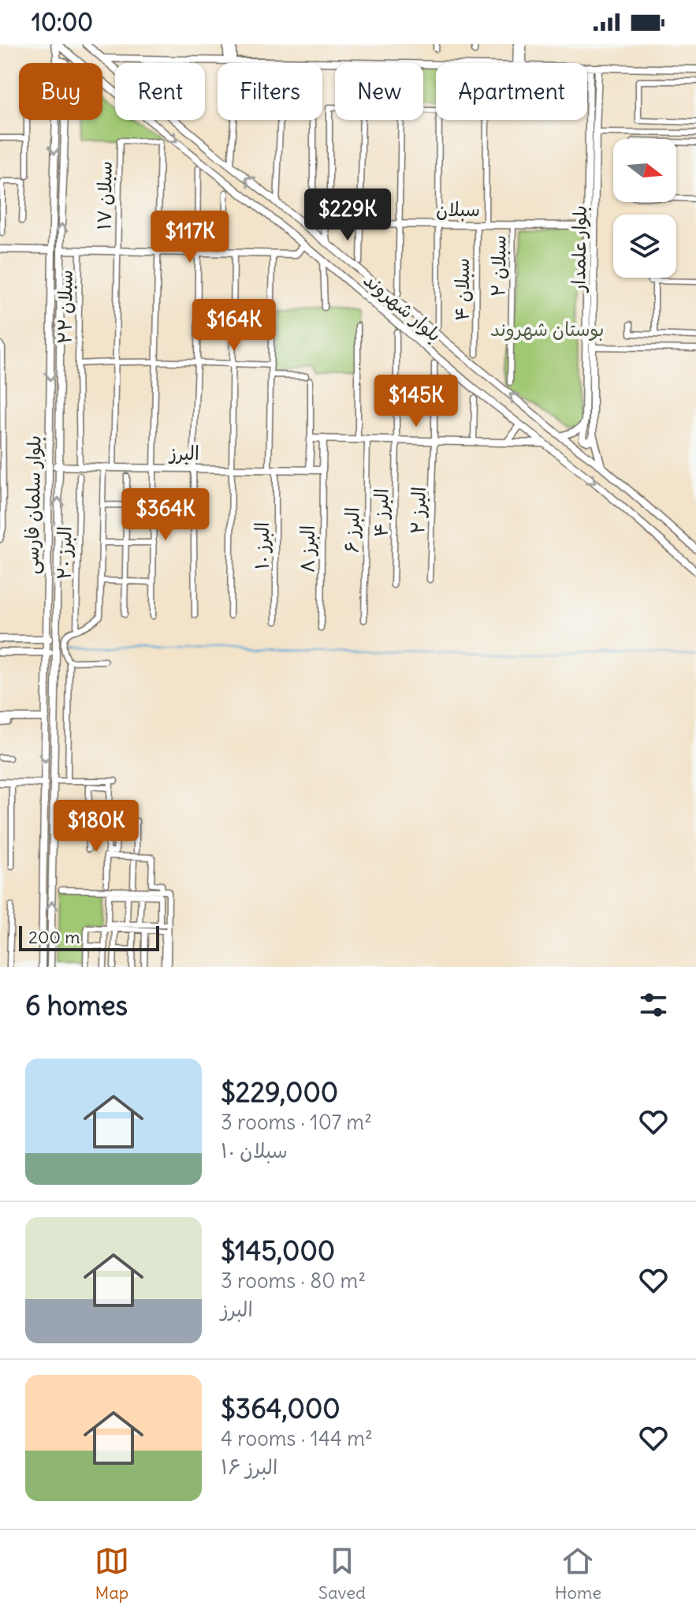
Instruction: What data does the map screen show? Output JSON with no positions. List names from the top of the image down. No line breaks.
{"streets":{"main road":["سبلان","بلوار علمدار","بلوار شهروند","البرز","بلوار سلمان فارسی"],"street":["سبلان ۱۷","سبلان ۲","سبلان ۴","سبلان ۲۲","البرز ۲","البرز ۴","البرز ۶","البرز ۱۰","البرز ۸","البرز ۲۰"]},"crossings":[["سبلان ۱۷","البرز"],["سبلان","بلوار علمدار"],["سبلان","سبلان ۲"],["سبلان","سبلان ۴"],["سبلان","بلوار شهروند"],["بلوار علمدار","بلوار شهروند"],["سبلان ۲۲","البرز"],["بلوار شهروند","بلوار سلمان فارسی"],["البرز","بلوار سلمان فارسی"],["البرز","البرز ۱۰"],["البرز","البرز ۸"]],"parks":["بوستان شهروند"],"scale_bar":"200 m","north":"right","page":{"status":"10:00","chip":["Buy","Rent","Filters","New","Apartment"],"price":["$229K","$117K","$164K","$145K","$364K","$180K"],"scale":"200 m","heading":"6 homes","list":[{"name":"$229,000","note":"3 rooms · 107 m² · سبلان ۱۰"},{"name":"$145,000","note":"3 rooms · 80 m² · البرز"},{"name":"$364,000","note":"4 rooms · 144 m² · البرز ۱۶"}],"tabs":["Map","Saved","Home"]}}
